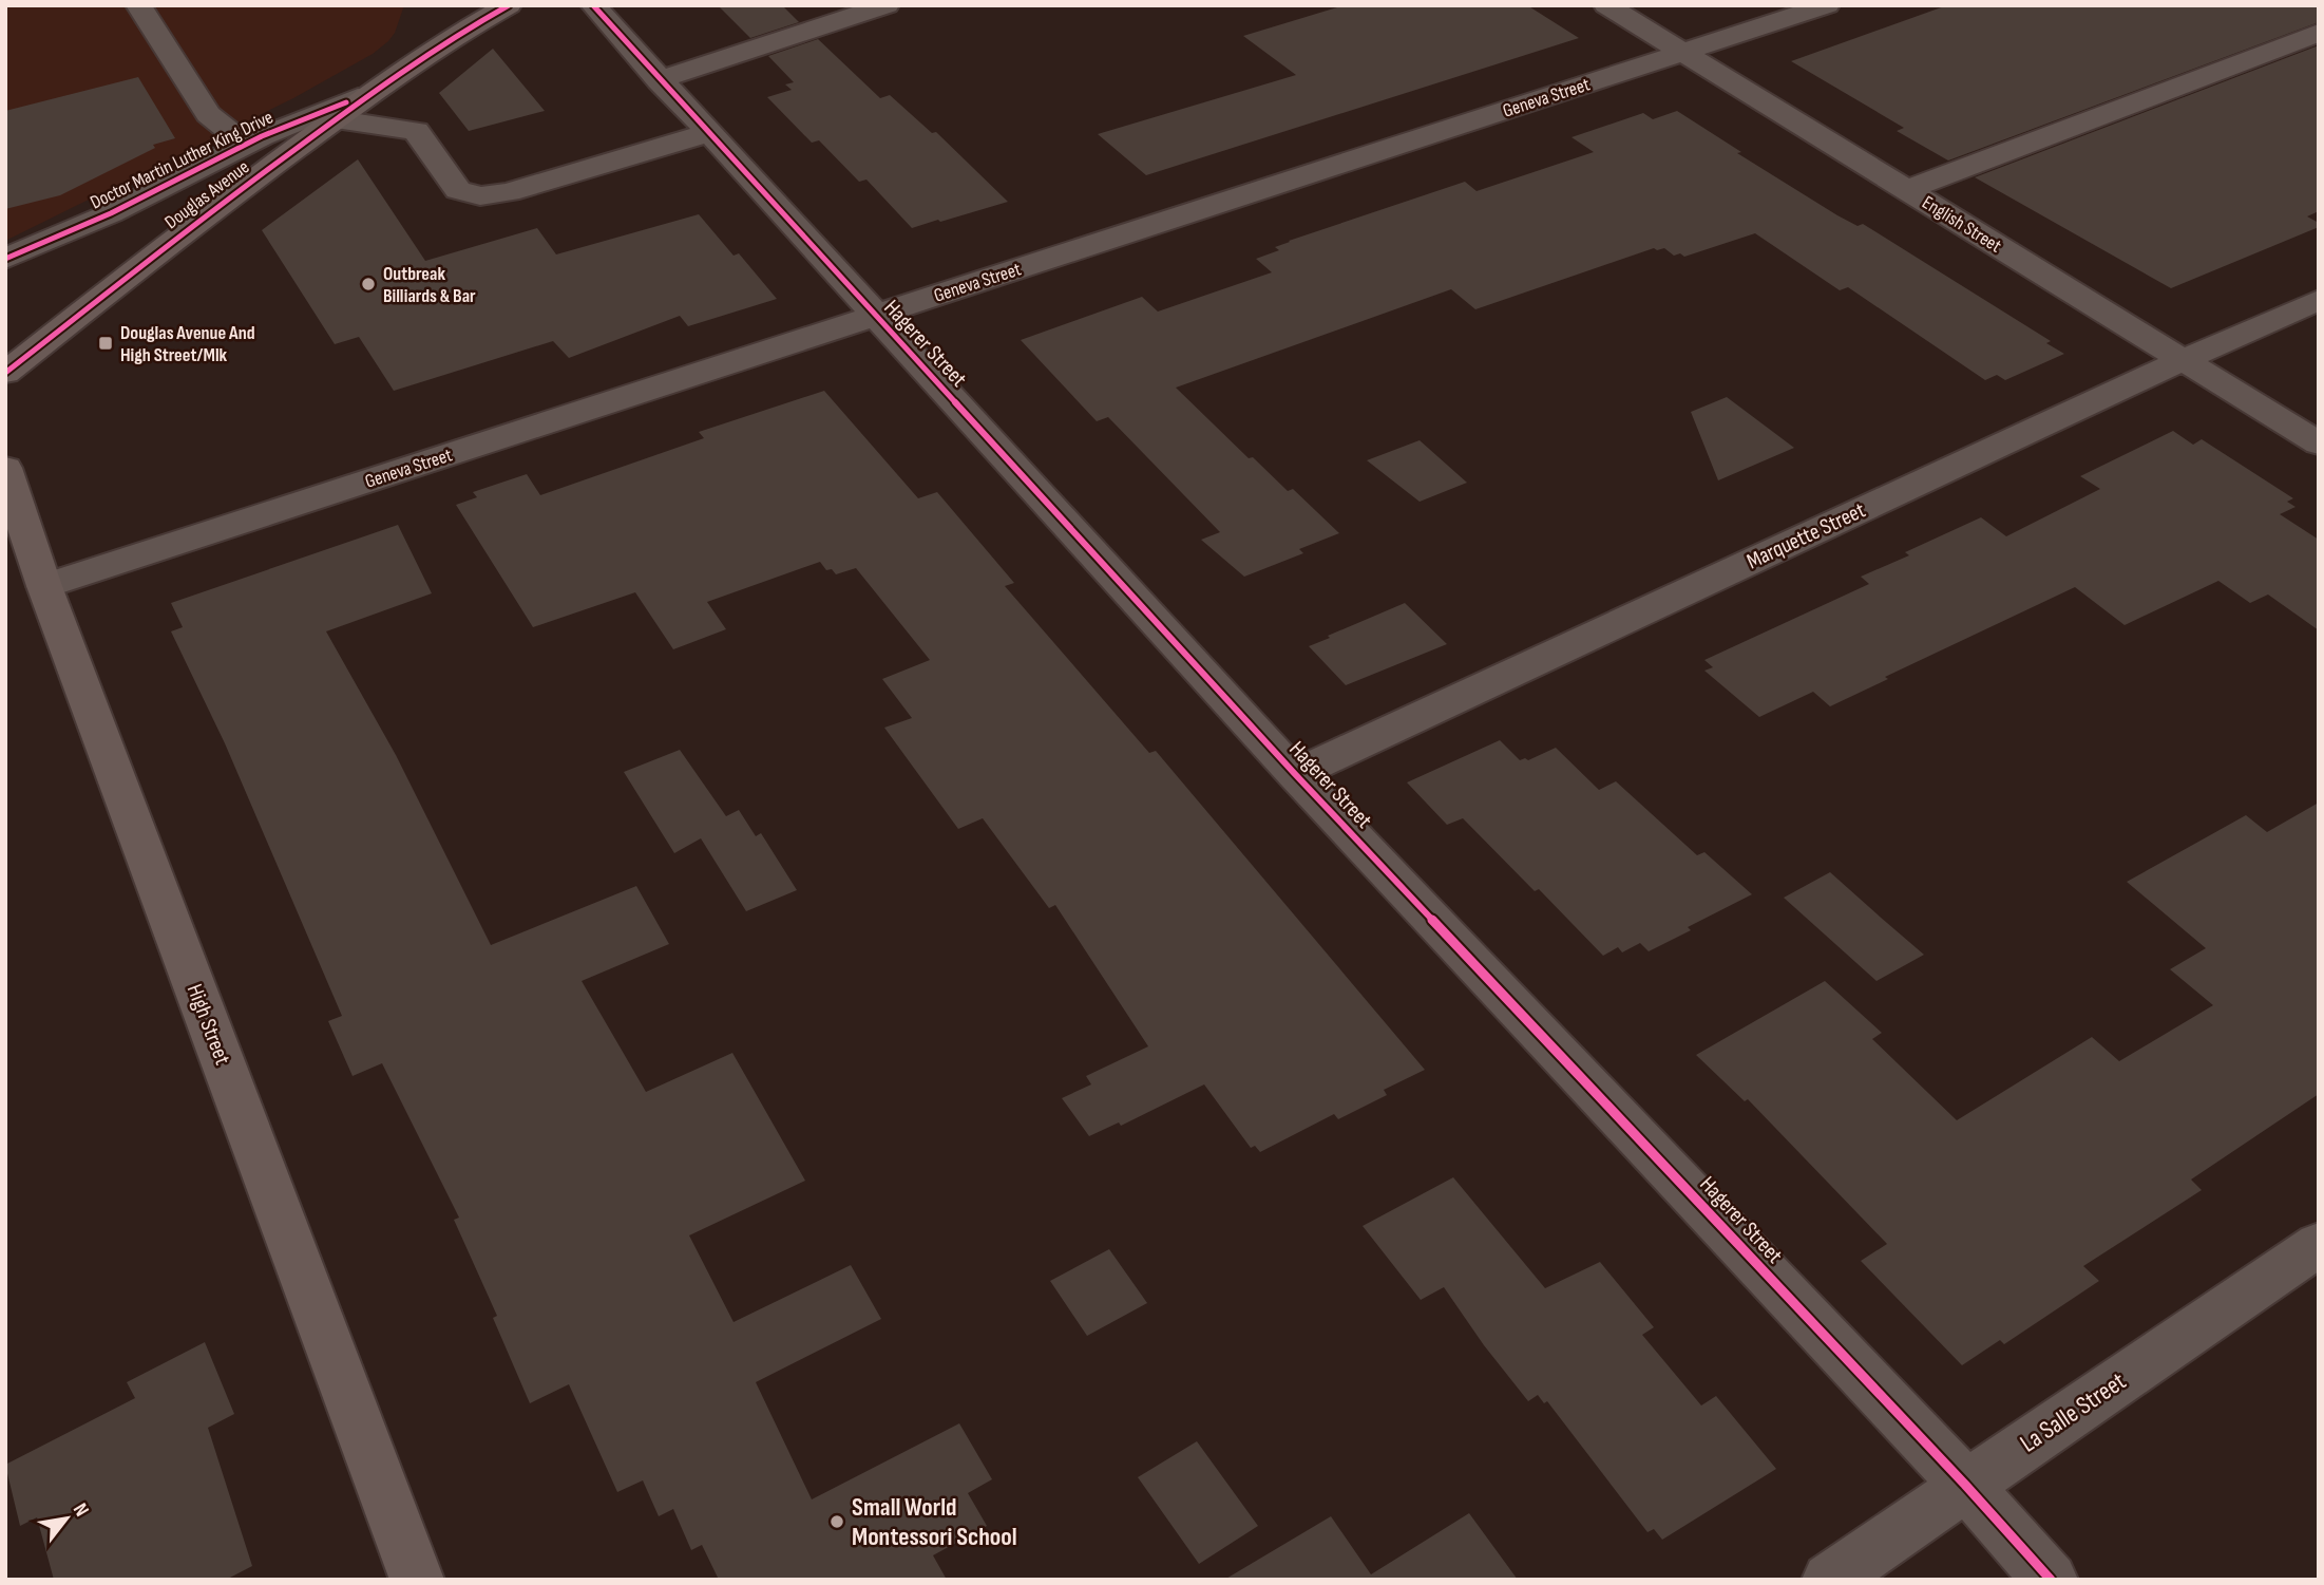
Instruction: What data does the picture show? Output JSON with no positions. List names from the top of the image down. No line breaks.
{"streets":{"main road":["Douglas Avenue","High Street"],"street":["Geneva Street","Doctor Martin Luther King Drive","English Street","Hagerer Street","Marquette Street","La Salle Street"]},"crossings":[["Geneva Street","English Street"],["Geneva Street","Hagerer Street"],["Geneva Street","High Street"],["Doctor Martin Luther King Drive","Douglas Avenue"],["English Street","Marquette Street"],["Hagerer Street","Marquette Street"],["Hagerer Street","La Salle Street"]],"places":{"other":["Outbreak Billiards & Bar","Small World Montessori School"],"transit":["Douglas Avenue And High Street/Mlk"]},"north":"top right"}
